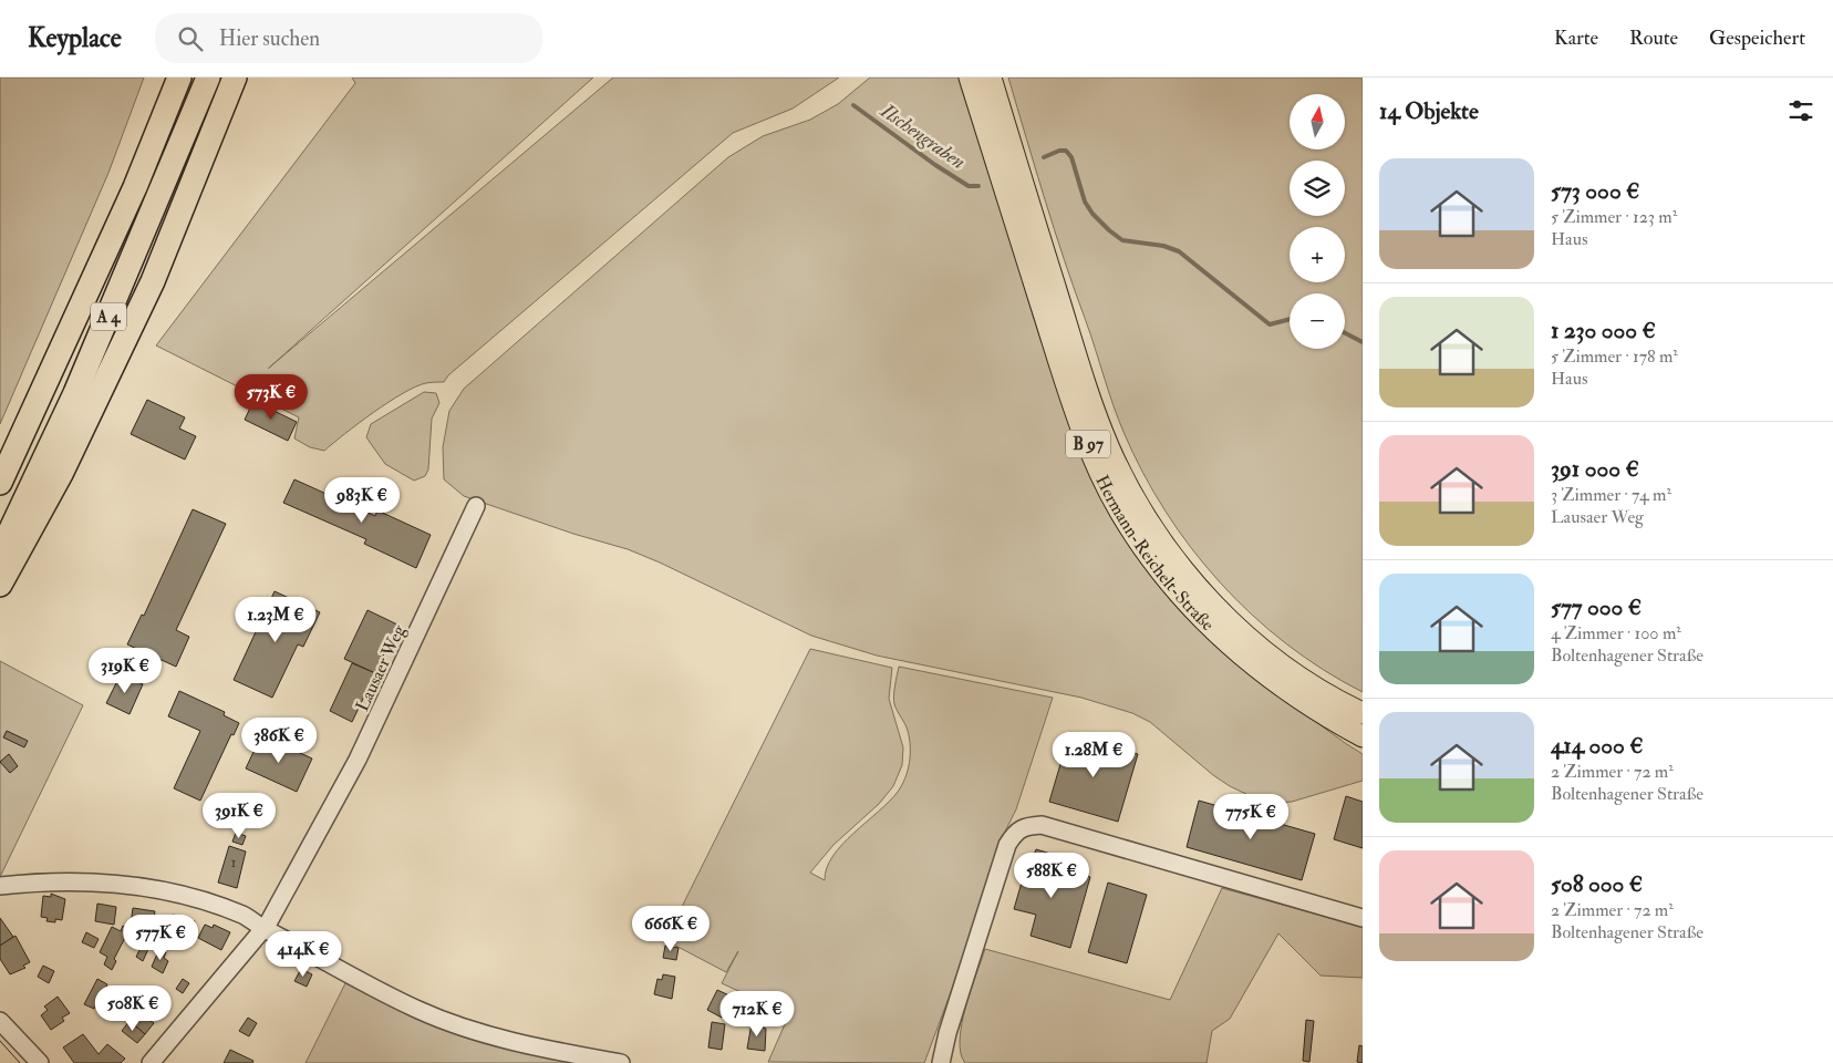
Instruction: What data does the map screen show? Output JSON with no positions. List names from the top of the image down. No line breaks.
{"streets":{"highway":["A 4"],"main road":["B 97","Hermann-Reichelt-Straße"],"street":["Lausaer Weg"]},"water":["Ilschengraben"],"house_numbers":["1"],"north":"top","page":{"header":"Keyplace","search":"Hier suchen","nav":["Karte","Route","Gespeichert"],"heading":"14 Objekte","map_buttons":["+","−"],"list":[{"name":"573 000 €","note":"5 Zimmer · 123 m² · Haus"},{"name":"1 230 000 €","note":"5 Zimmer · 178 m² · Haus"},{"name":"391 000 €","note":"3 Zimmer · 74 m² · Lausaer Weg"},{"name":"577 000 €","note":"4 Zimmer · 100 m² · Boltenhagener Straße"},{"name":"414 000 €","note":"2 Zimmer · 72 m² · Boltenhagener Straße"},{"name":"508 000 €","note":"2 Zimmer · 72 m² · Boltenhagener Straße"}],"price":["573K €","983K €","1.23M €","319K €","386K €","1.28M €","391K €","775K €","588K €","666K €","577K €","414K €","508K €","712K €"]}}
